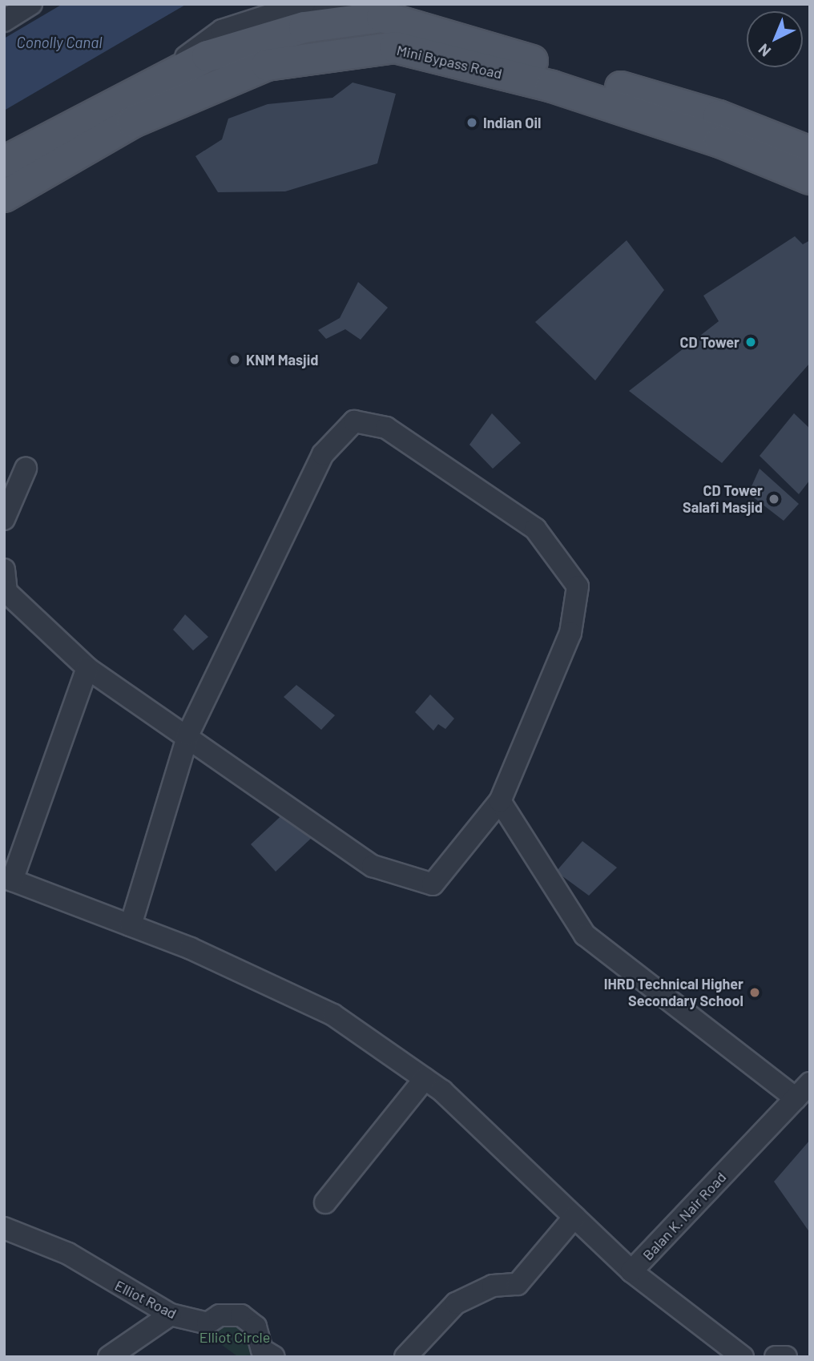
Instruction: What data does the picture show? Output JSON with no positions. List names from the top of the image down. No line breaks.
{"streets":{"main road":["Mini Bypass Road"],"street":["Balan K. Nair Road","Elliot Road"]},"water":["Conolly Canal"],"parks":["Elliot Circle"],"places":["Indian Oil","CD Tower","KNM Masjid","CD Tower Salafi Masjid","IHRD Technical Higher Secondary School"],"north":"bottom left"}
